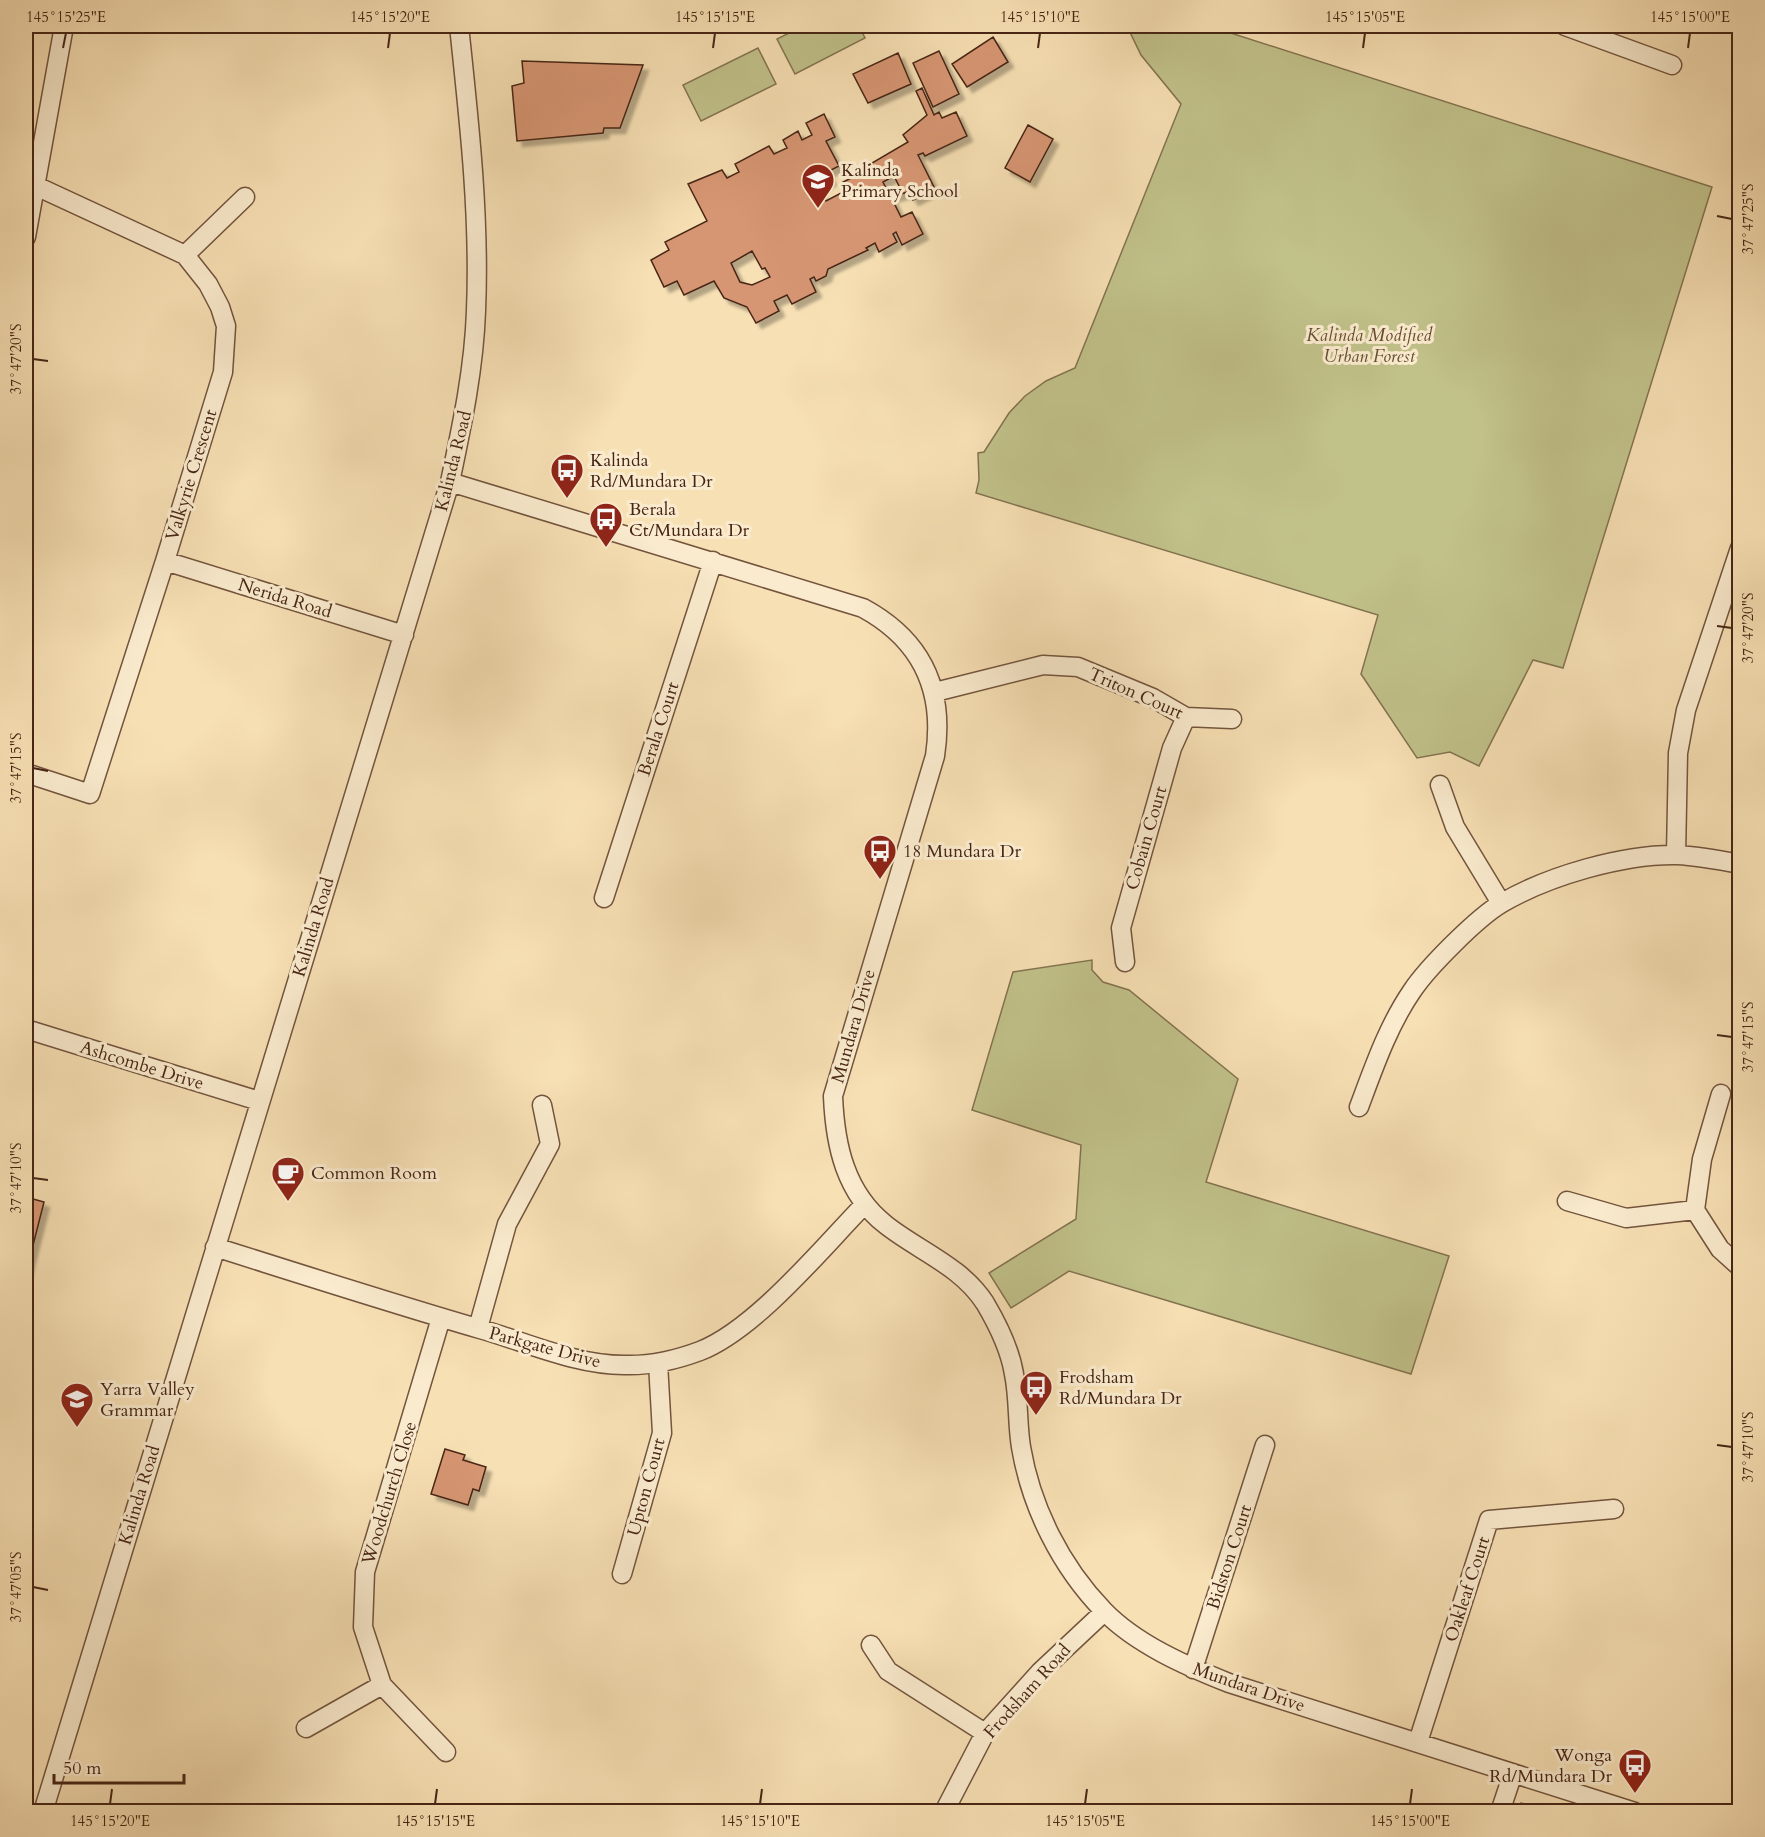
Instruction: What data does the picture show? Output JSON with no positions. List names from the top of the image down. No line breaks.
{"streets":{"street":["Kalinda Road","Valkyrie Crescent","Nerida Road","Triton Court","Berala Court","Cobain Court","Mundara Drive","Ashcombe Drive","Parkgate Drive","Upton Court","Woodchurch Close","Bidston Court","Oakleaf Court","Frodsham Road"]},"crossings":[["Kalinda Road","Nerida Road"],["Kalinda Road","Mundara Drive"],["Kalinda Road","Ashcombe Drive"],["Kalinda Road","Parkgate Drive"],["Valkyrie Crescent","Nerida Road"],["Triton Court","Cobain Court"],["Triton Court","Mundara Drive"],["Berala Court","Mundara Drive"],["Mundara Drive","Parkgate Drive"],["Mundara Drive","Bidston Court"],["Mundara Drive","Oakleaf Court"],["Mundara Drive","Frodsham Road"],["Parkgate Drive","Upton Court"],["Parkgate Drive","Woodchurch Close"]],"parks":["Kalinda Modified Urban Forest"],"places":{"school or university":["Kalinda Primary School","Yarra Valley Grammar"],"bus stop":["Kalinda Rd/Mundara Dr","Berala Ct/Mundara Dr","18 Mundara Dr","Frodsham Rd/Mundara Dr","Wonga Rd/Mundara Dr"],"cafe":["Common Room"]},"scale_bar":"50 m","coordinates":["145°15'25\"E","145°15'20\"E","145°15'15\"E","145°15'10\"E","145°15'05\"E","145°15'00\"E","37°47'25\"S","37°47'20\"S","37°47'15\"S","37°47'10\"S","37°47'05\"S"]}
